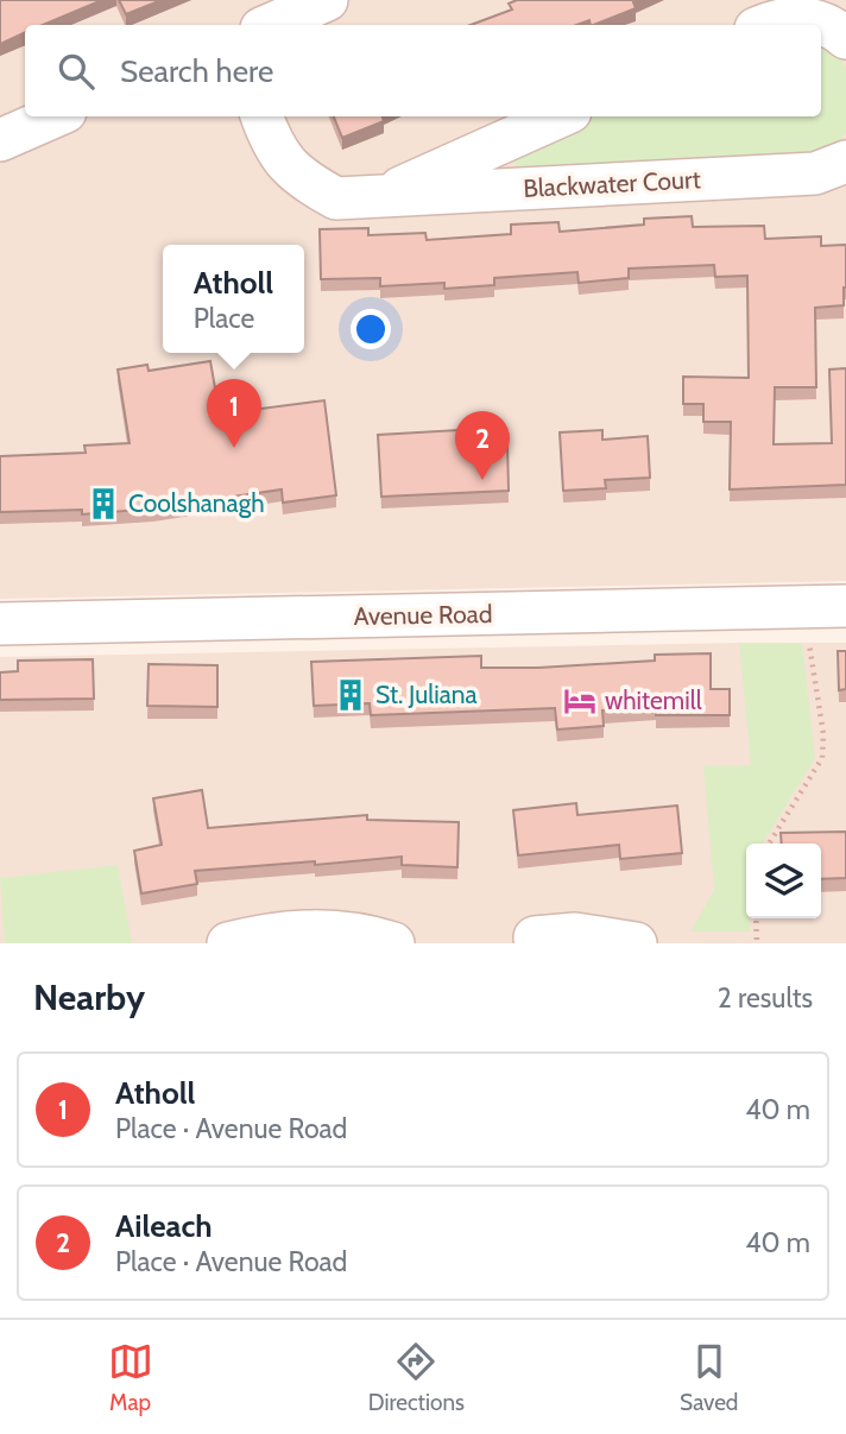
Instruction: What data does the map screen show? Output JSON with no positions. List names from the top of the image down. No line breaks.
{"streets":{"street":["Blackwater Court","Avenue Road"]},"places":{"building":["Coolshanagh","St. Juliana"],"hotel":["whitemill"]},"page":{"search":"Search here","popup":["Atholl","Place"],"pins":["1","2"],"heading":["Nearby","2 results"],"list":[{"mark":"1","name":"Atholl","note":"Place · Avenue Road","value":"40 m"},{"mark":"2","name":"Aileach","note":"Place · Avenue Road","value":"40 m"}],"nav":["Map","Directions","Saved"]}}
